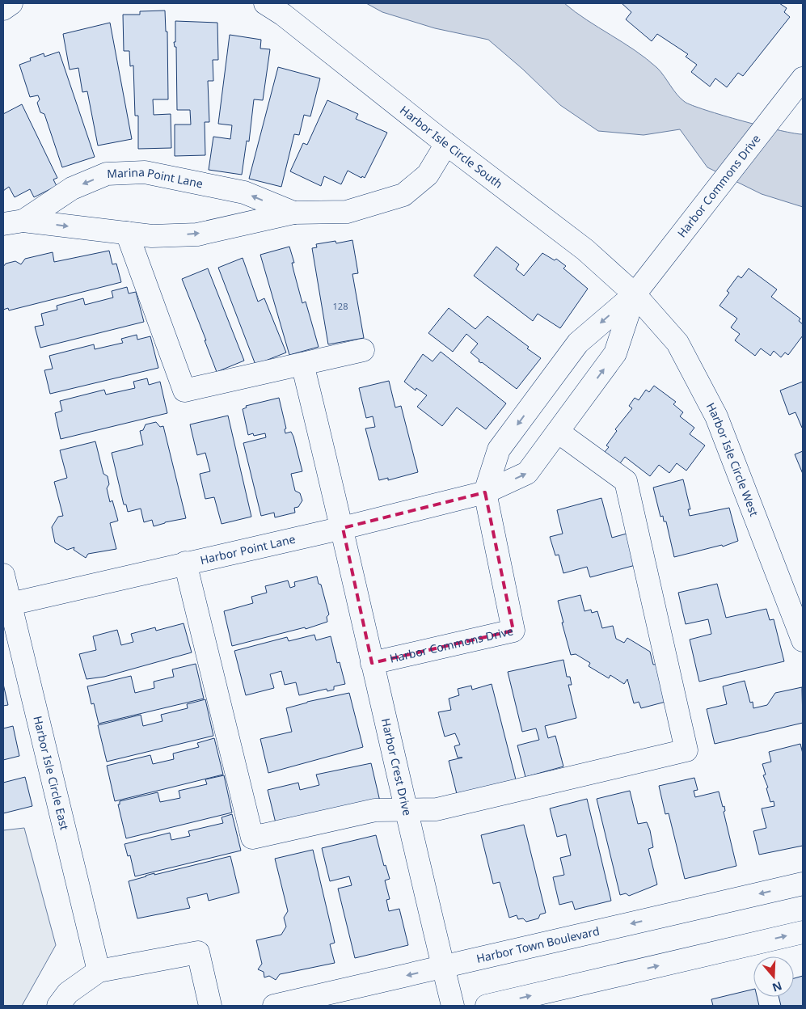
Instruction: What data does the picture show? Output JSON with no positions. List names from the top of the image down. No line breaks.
{"streets":{"street":["Harbor Isle Circle South","Marina Point Lane","Harbor Commons Drive","Harbor Isle Circle West","Harbor Point Lane","Harbor Crest Drive","Harbor Isle Circle East","Harbor Town Boulevard"]},"crossings":[["Harbor Isle Circle South","Marina Point Lane"],["Harbor Isle Circle South","Harbor Commons Drive"],["Harbor Isle Circle South","Harbor Isle Circle West"],["Harbor Commons Drive","Harbor Isle Circle West"],["Harbor Commons Drive","Harbor Point Lane"],["Harbor Commons Drive","Harbor Crest Drive"],["Harbor Point Lane","Harbor Crest Drive"],["Harbor Point Lane","Harbor Isle Circle East"],["Harbor Crest Drive","Harbor Town Boulevard"]],"house_numbers":["128"],"north":"bottom"}
